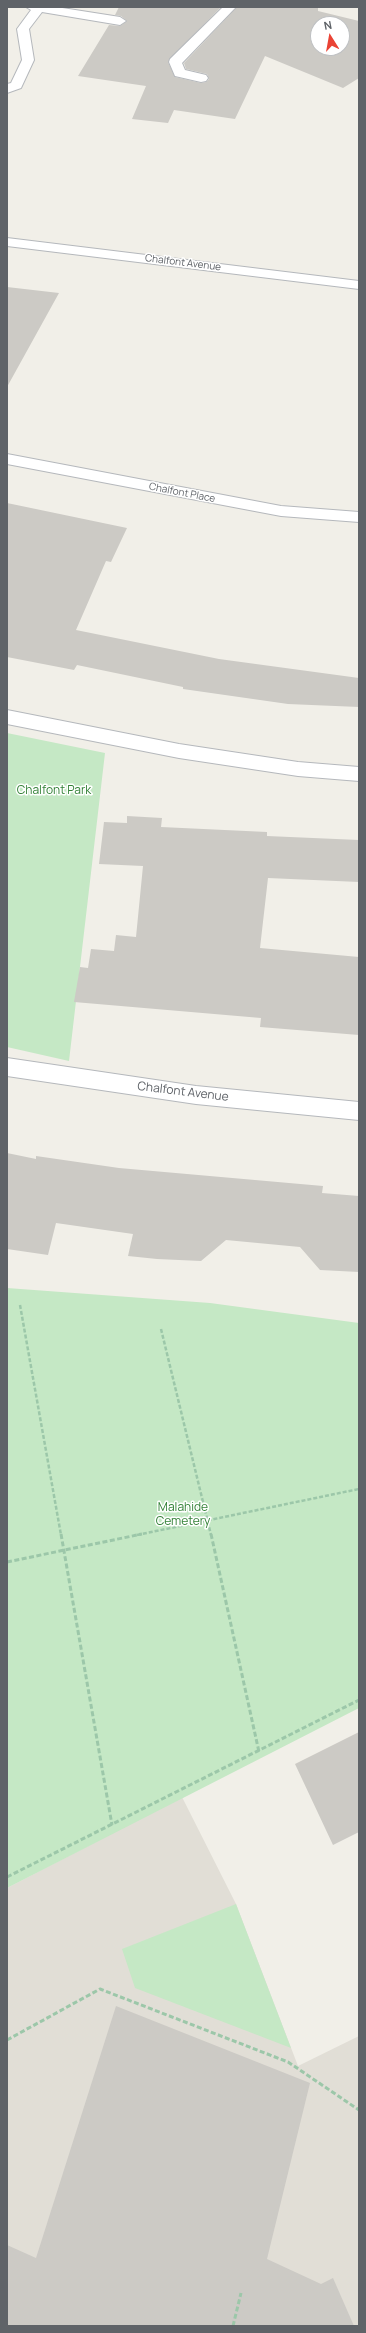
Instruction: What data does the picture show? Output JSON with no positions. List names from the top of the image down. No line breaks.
{"streets":{"street":["Chalfont Avenue","Chalfont Place"]},"parks":["Chalfont Park","Malahide Cemetery"],"north":"top"}
